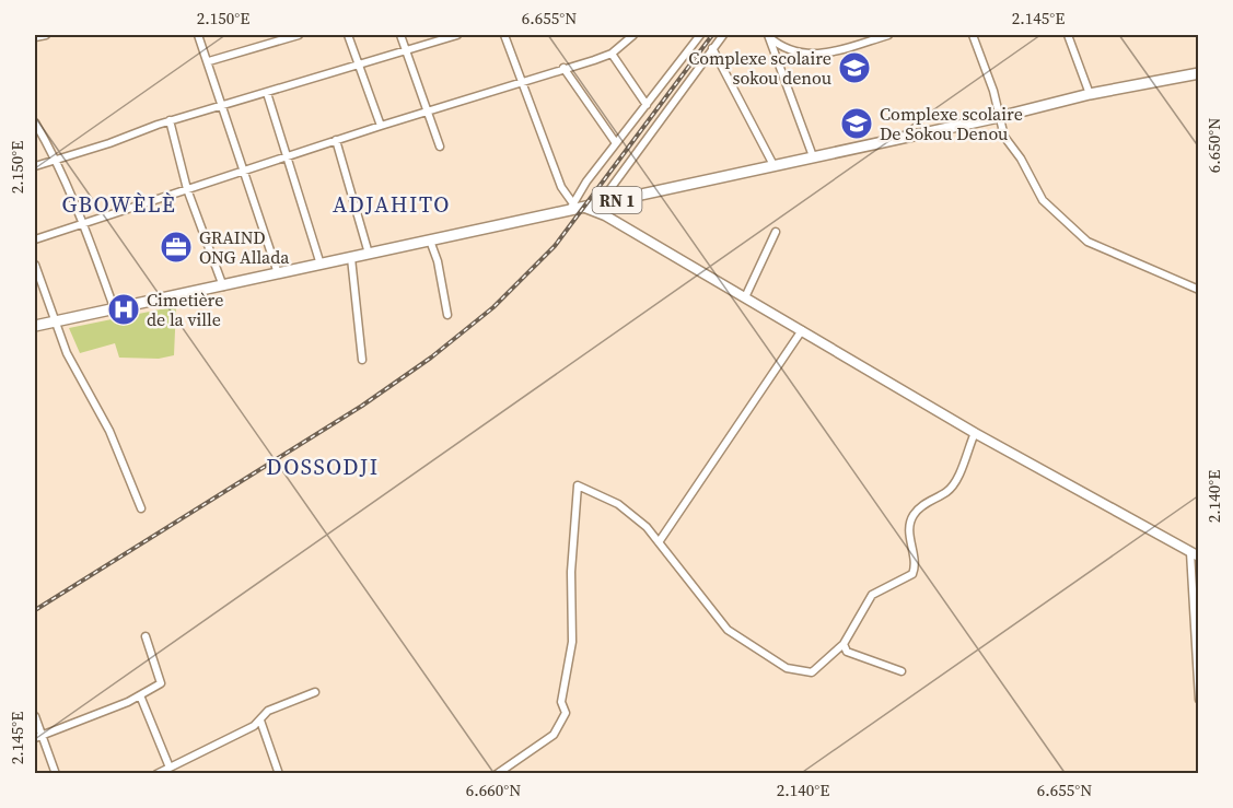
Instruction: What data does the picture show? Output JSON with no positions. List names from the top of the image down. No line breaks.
{"streets":{"main road":["RN 1"]},"districts":["GBOWÈLÈ","ADJAHITO","DOSSODJI"],"places":{"school or university":["Complexe scolaire sokou denou","Complexe scolaire De Sokou Denou"],"office":["GRAIND ONG Allada"],"hospital":["Cimetière de la ville"]},"coordinates":["2.150°E","6.655°N","2.145°E","6.650°N","2.140°E","6.660°N"]}
